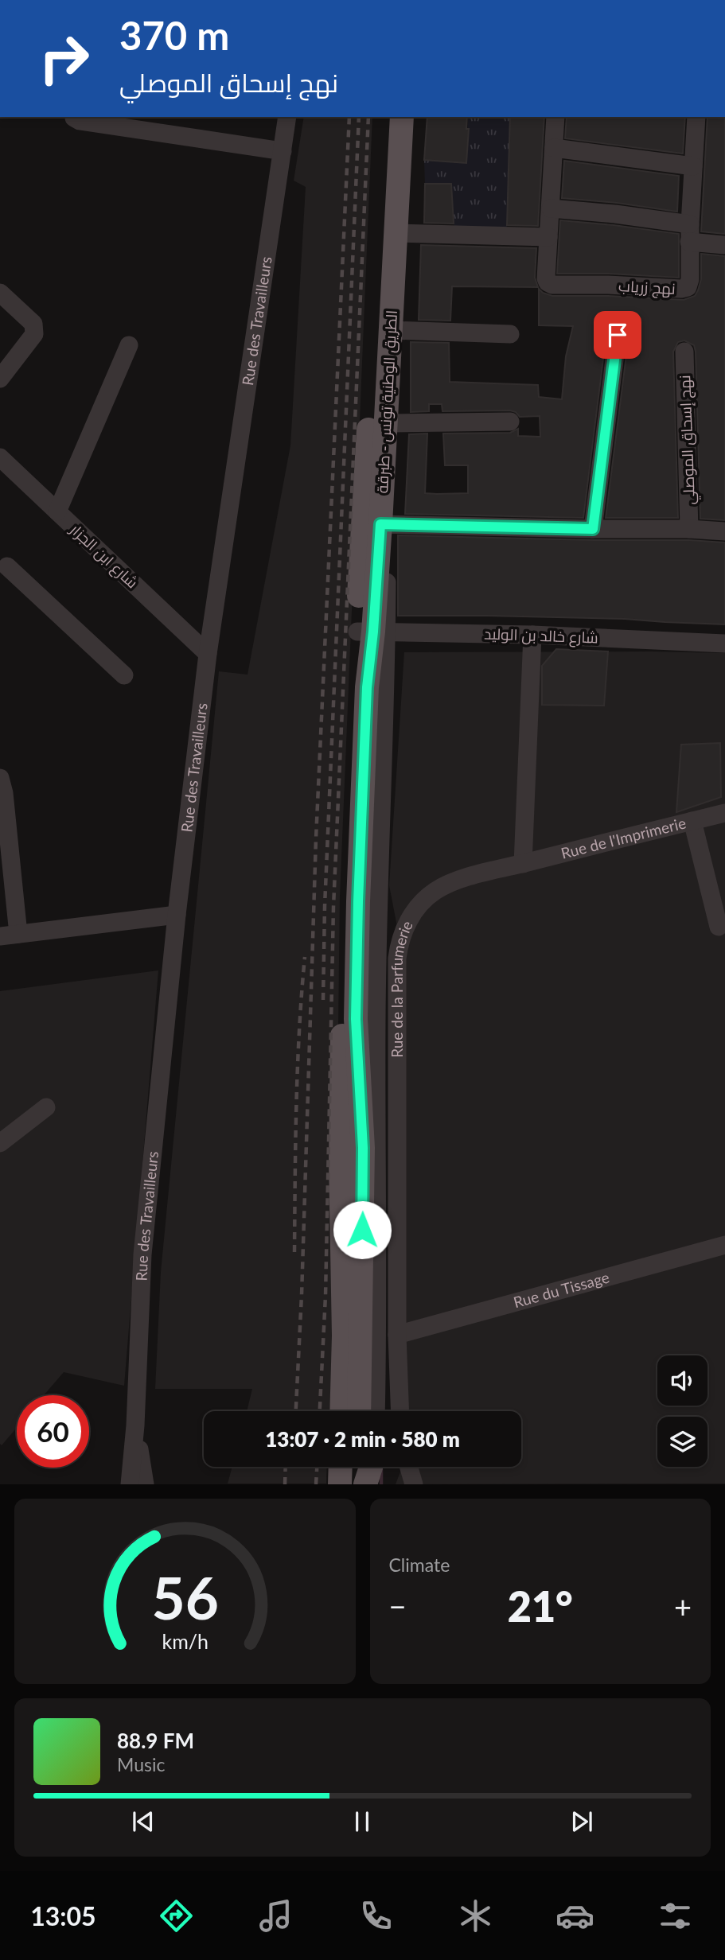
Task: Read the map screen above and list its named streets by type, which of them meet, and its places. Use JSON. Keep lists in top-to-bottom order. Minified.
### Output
{"streets":{"main road":["الطريق الوطنية تونس - طبرقة"],"street":["نهج زرياب","Rue des Travailleurs","نهج إسحاق الموصلي","شارع ابن الجزار","شارع خالد بن الوليد","Rue de l'Imprimerie","Rue de la Parfumerie","Rue du Tissage"]},"crossings":[["Rue des Travailleurs","شارع ابن الجزار"],["الطريق الوطنية تونس - طبرقة","شارع خالد بن الوليد"],["Rue de l'Imprimerie","Rue de la Parfumerie"],["Rue de la Parfumerie","Rue du Tissage"]],"page":{"turn":["370 m","نهج إسحاق الموصلي"],"limit":"60","trip":"13:07 · 2 min · 580 m","tile":"Climate","heat":["−","21°","+"],"song":["88.9 FM","Music"],"tabs":"13:05","gauge":["56","km/h"]}}
